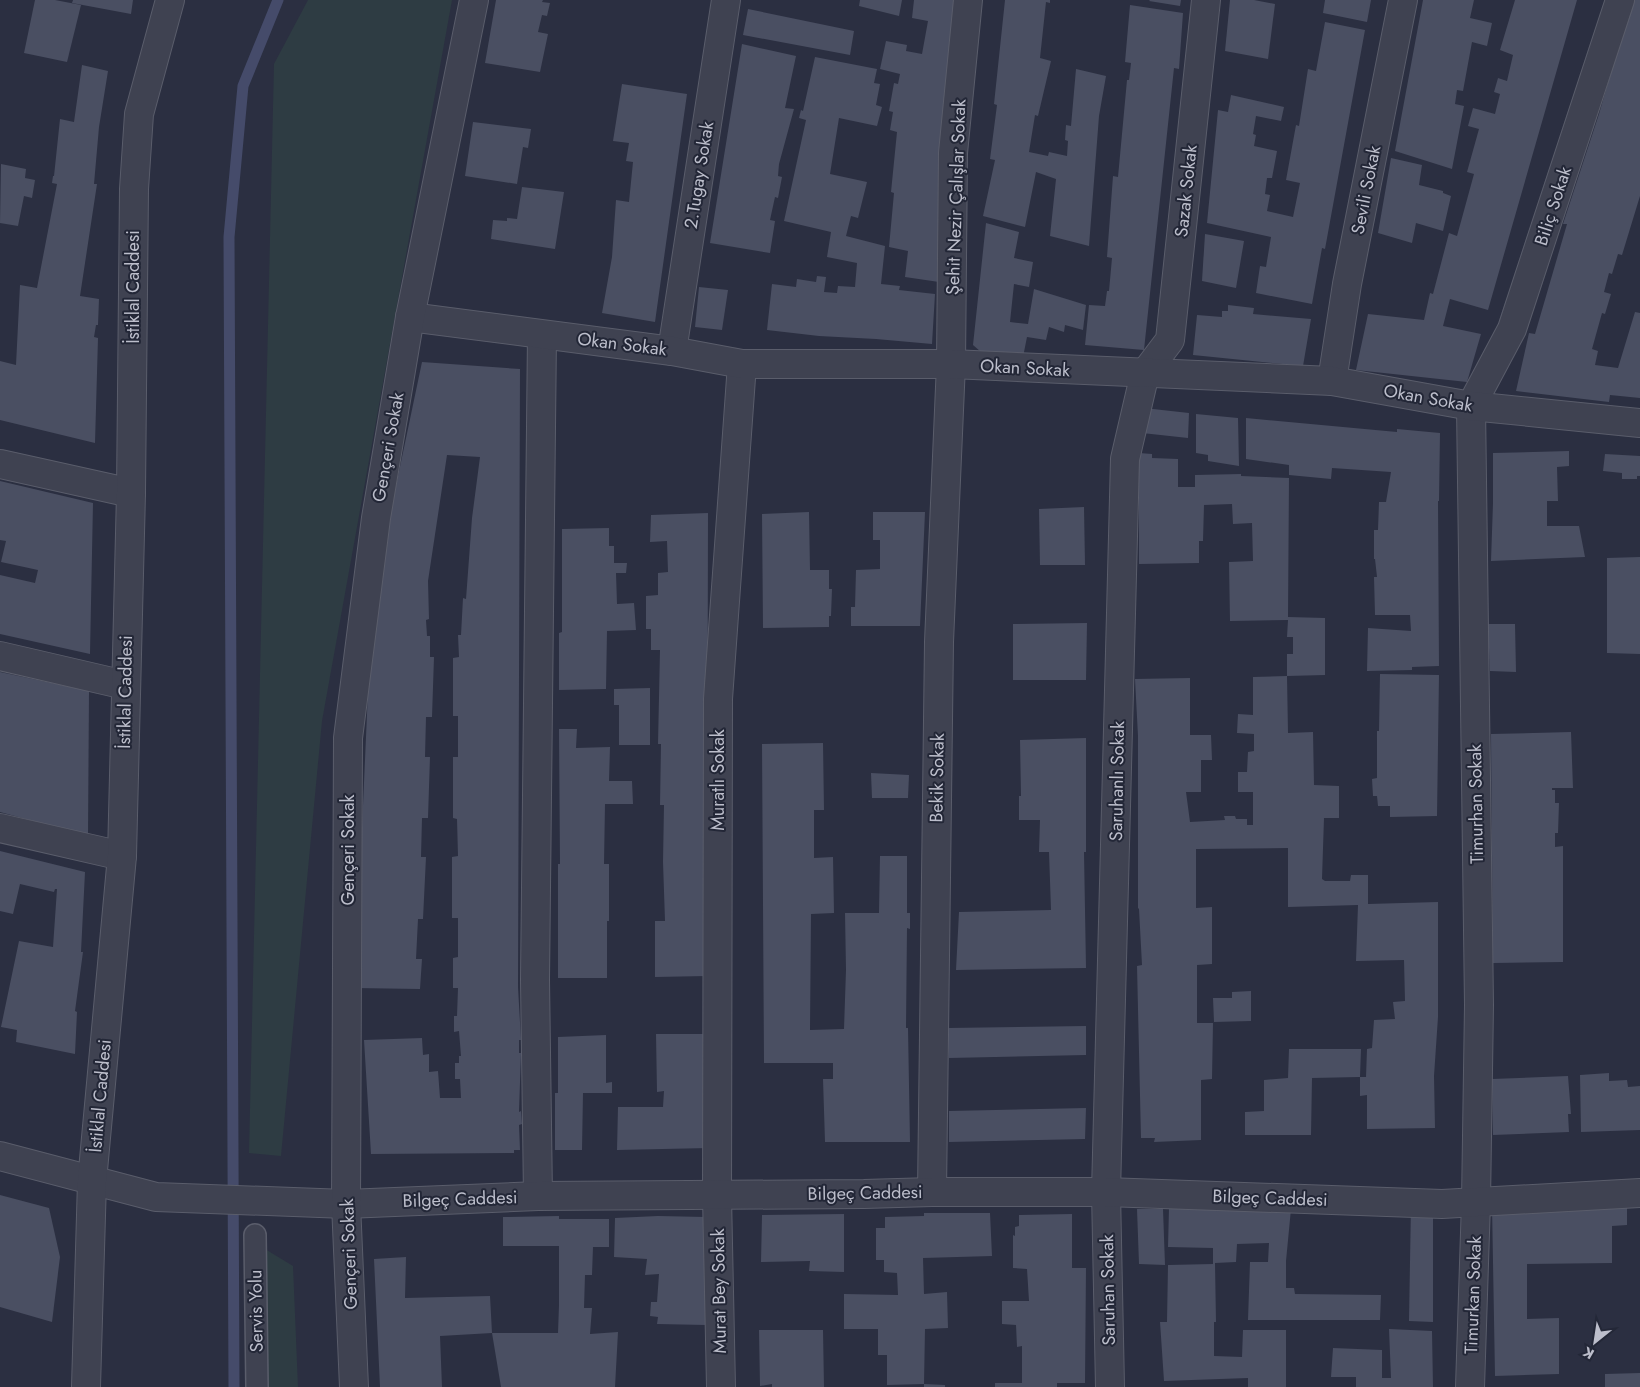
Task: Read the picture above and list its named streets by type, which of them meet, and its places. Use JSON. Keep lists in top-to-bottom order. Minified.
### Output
{"streets":{"street":["2.Tugay Sokak","Sevili Sokak","Sazak Sokak","Şehit Nezir Çalışlar Sokak","Biliç Sokak","İstiklal Caddesi","Okan Sokak","Gençeri Sokak","Bekik Sokak","Muratlı Sokak","Saruhanlı Sokak","Timurhan Sokak","Bilgeç Caddesi","Saruhan Sokak","Murat Bey Sokak","Timurkan Sokak"],"lane":["Servis Yolu"]},"crossings":[["2.Tugay Sokak","Okan Sokak"],["Sevili Sokak","Okan Sokak"],["Sazak Sokak","Okan Sokak"],["Sazak Sokak","Saruhanlı Sokak"],["Şehit Nezir Çalışlar Sokak","Okan Sokak"],["Şehit Nezir Çalışlar Sokak","Bekik Sokak"],["Biliç Sokak","Okan Sokak"],["Biliç Sokak","Timurhan Sokak"],["İstiklal Caddesi","Bilgeç Caddesi"],["Okan Sokak","Gençeri Sokak"],["Okan Sokak","Bekik Sokak"],["Okan Sokak","Muratlı Sokak"],["Okan Sokak","Saruhanlı Sokak"],["Okan Sokak","Timurhan Sokak"],["Gençeri Sokak","Bilgeç Caddesi"],["Bekik Sokak","Bilgeç Caddesi"],["Muratlı Sokak","Bilgeç Caddesi"],["Muratlı Sokak","Murat Bey Sokak"],["Saruhanlı Sokak","Bilgeç Caddesi"],["Saruhanlı Sokak","Saruhan Sokak"],["Timurhan Sokak","Bilgeç Caddesi"],["Timurhan Sokak","Timurkan Sokak"],["Bilgeç Caddesi","Saruhan Sokak"],["Bilgeç Caddesi","Murat Bey Sokak"],["Bilgeç Caddesi","Timurkan Sokak"]],"north":"bottom left"}
